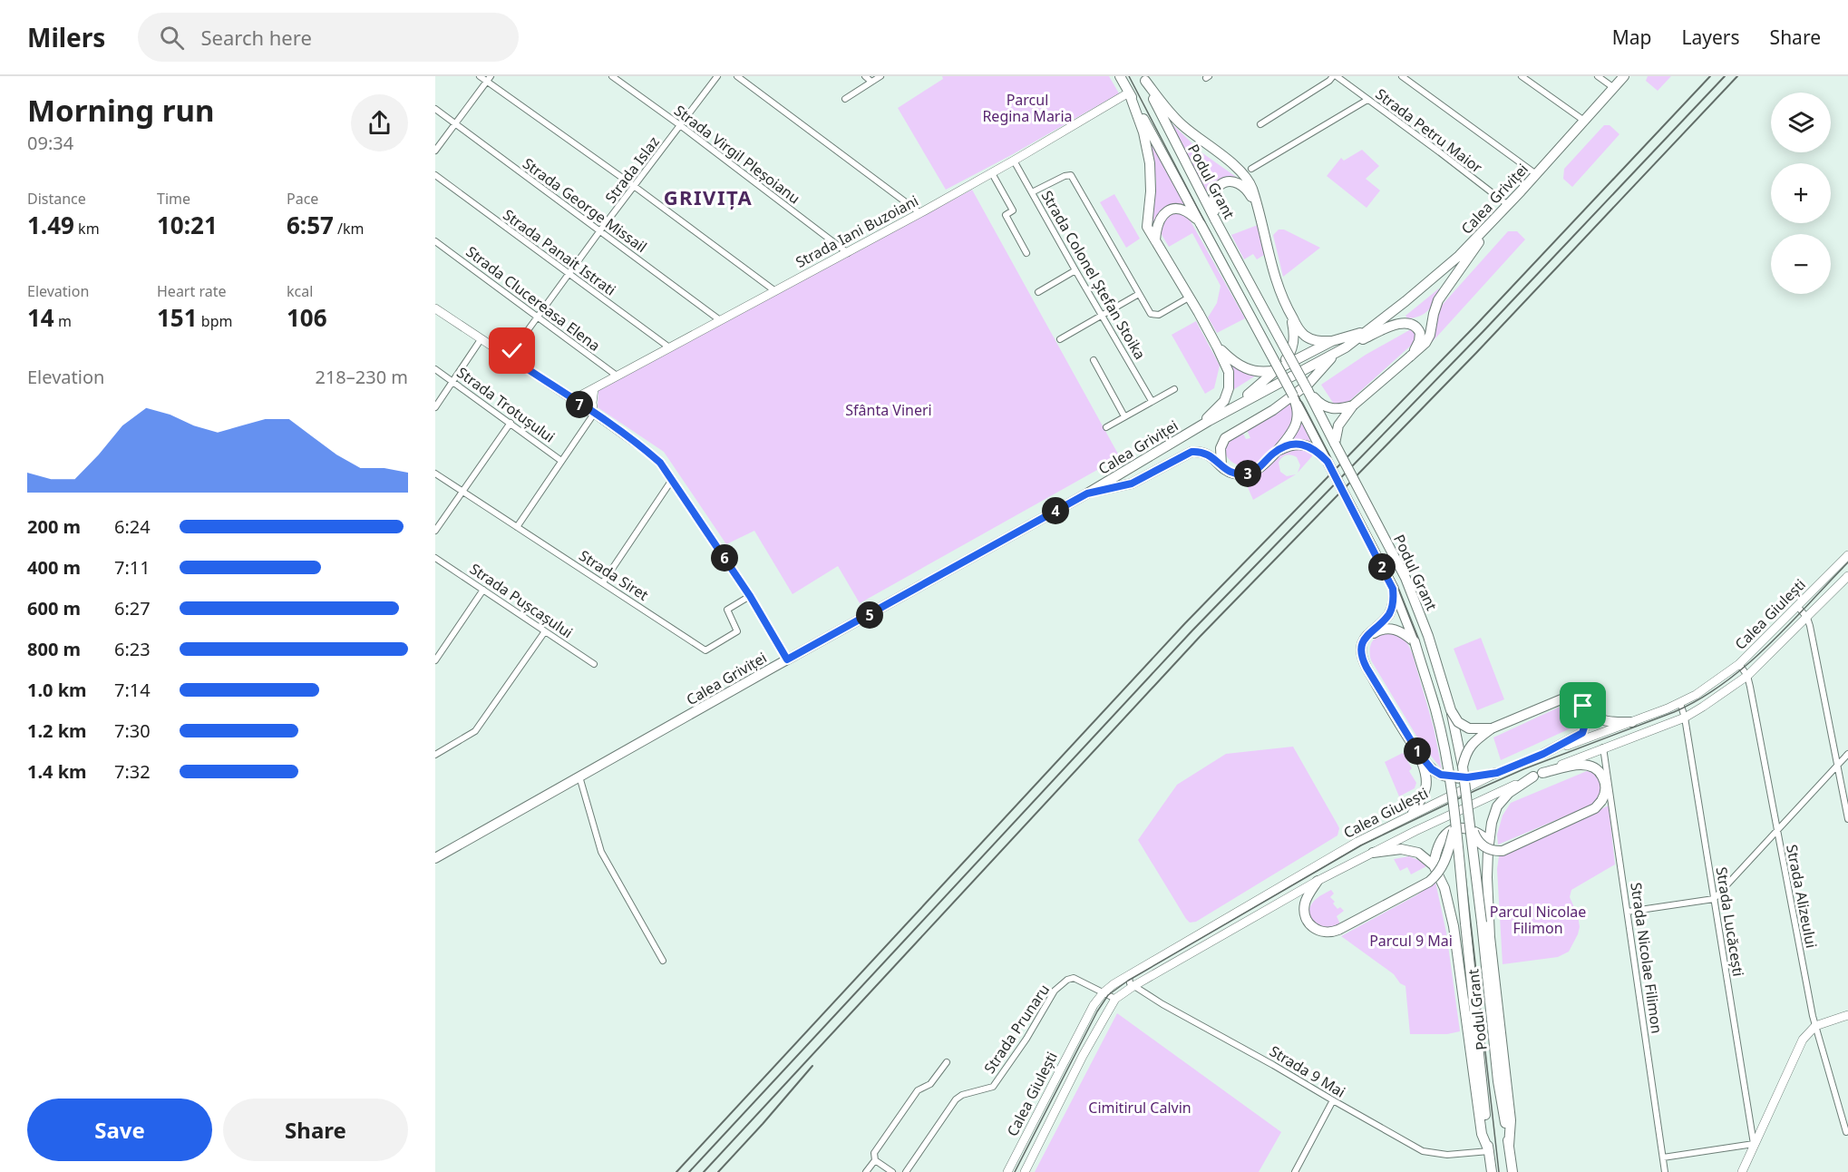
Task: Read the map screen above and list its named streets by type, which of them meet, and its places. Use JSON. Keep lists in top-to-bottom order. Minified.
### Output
{"streets":{"main road":["Podul Grant","Calea Griviței","Strada Iani Buzoiani","Calea Giulești"],"street":["Strada Petru Maior","Strada Virgil Pleșoianu","Strada Islaz","Strada George Missail","Strada Panait Istrati","Strada Colonel Ștefan Stoika","Strada Clucereasa Elena","Strada Trotușului","Strada Siret","Strada Pușcașului","Strada Alizeului","Strada Lucăcești","Strada Nicolae Filimon","Strada Prunaru","Strada 9 Mai"]},"crossings":[["Strada Petru Maior","Calea Griviței"],["Strada Virgil Pleșoianu","Strada Islaz"],["Strada Virgil Pleșoianu","Strada Iani Buzoiani"],["Strada Islaz","Strada George Missail"],["Strada Islaz","Strada Panait Istrati"],["Strada Islaz","Strada Clucereasa Elena"],["Podul Grant","Strada Iani Buzoiani"],["Podul Grant","Strada 9 Mai"],["Strada George Missail","Strada Iani Buzoiani"],["Strada Iani Buzoiani","Strada Panait Istrati"],["Strada Iani Buzoiani","Strada Colonel Ștefan Stoika"],["Strada Iani Buzoiani","Strada Clucereasa Elena"],["Calea Giulești","Strada Alizeului"],["Calea Giulești","Strada Lucăcești"],["Calea Giulești","Strada Nicolae Filimon"],["Calea Giulești","Strada Prunaru"],["Calea Giulești","Strada 9 Mai"]],"districts":["GRIVIȚA"],"parks":["Parcul Regina Maria","Sfânta Vineri","Parcul Nicolae Filimon","Parcul 9 Mai","Cimitirul Calvin"],"page":{"header":"Milers","search":"Search here","nav":["Map","Layers","Share"],"heading":["Morning run","09:34"],"map_buttons":["+","−"],"stats":[["Distance","1.49 km"],["Time","10:21"],["Pace","6:57 /km"],["Elevation","14 m"],["Heart rate","151 bpm"],["kcal","106"]],"chart":["Elevation","218–230 m"],"pins":["7","3","4","6","2","5","1"],"list":[{"name":"200 m","note":"6:24"},{"name":"400 m","note":"7:11"},{"name":"600 m","note":"6:27"},{"name":"800 m","note":"6:23"},{"name":"1.0 km","note":"7:14"},{"name":"1.2 km","note":"7:30"},{"name":"1.4 km","note":"7:32"}],"buttons":["Save","Share"]}}
